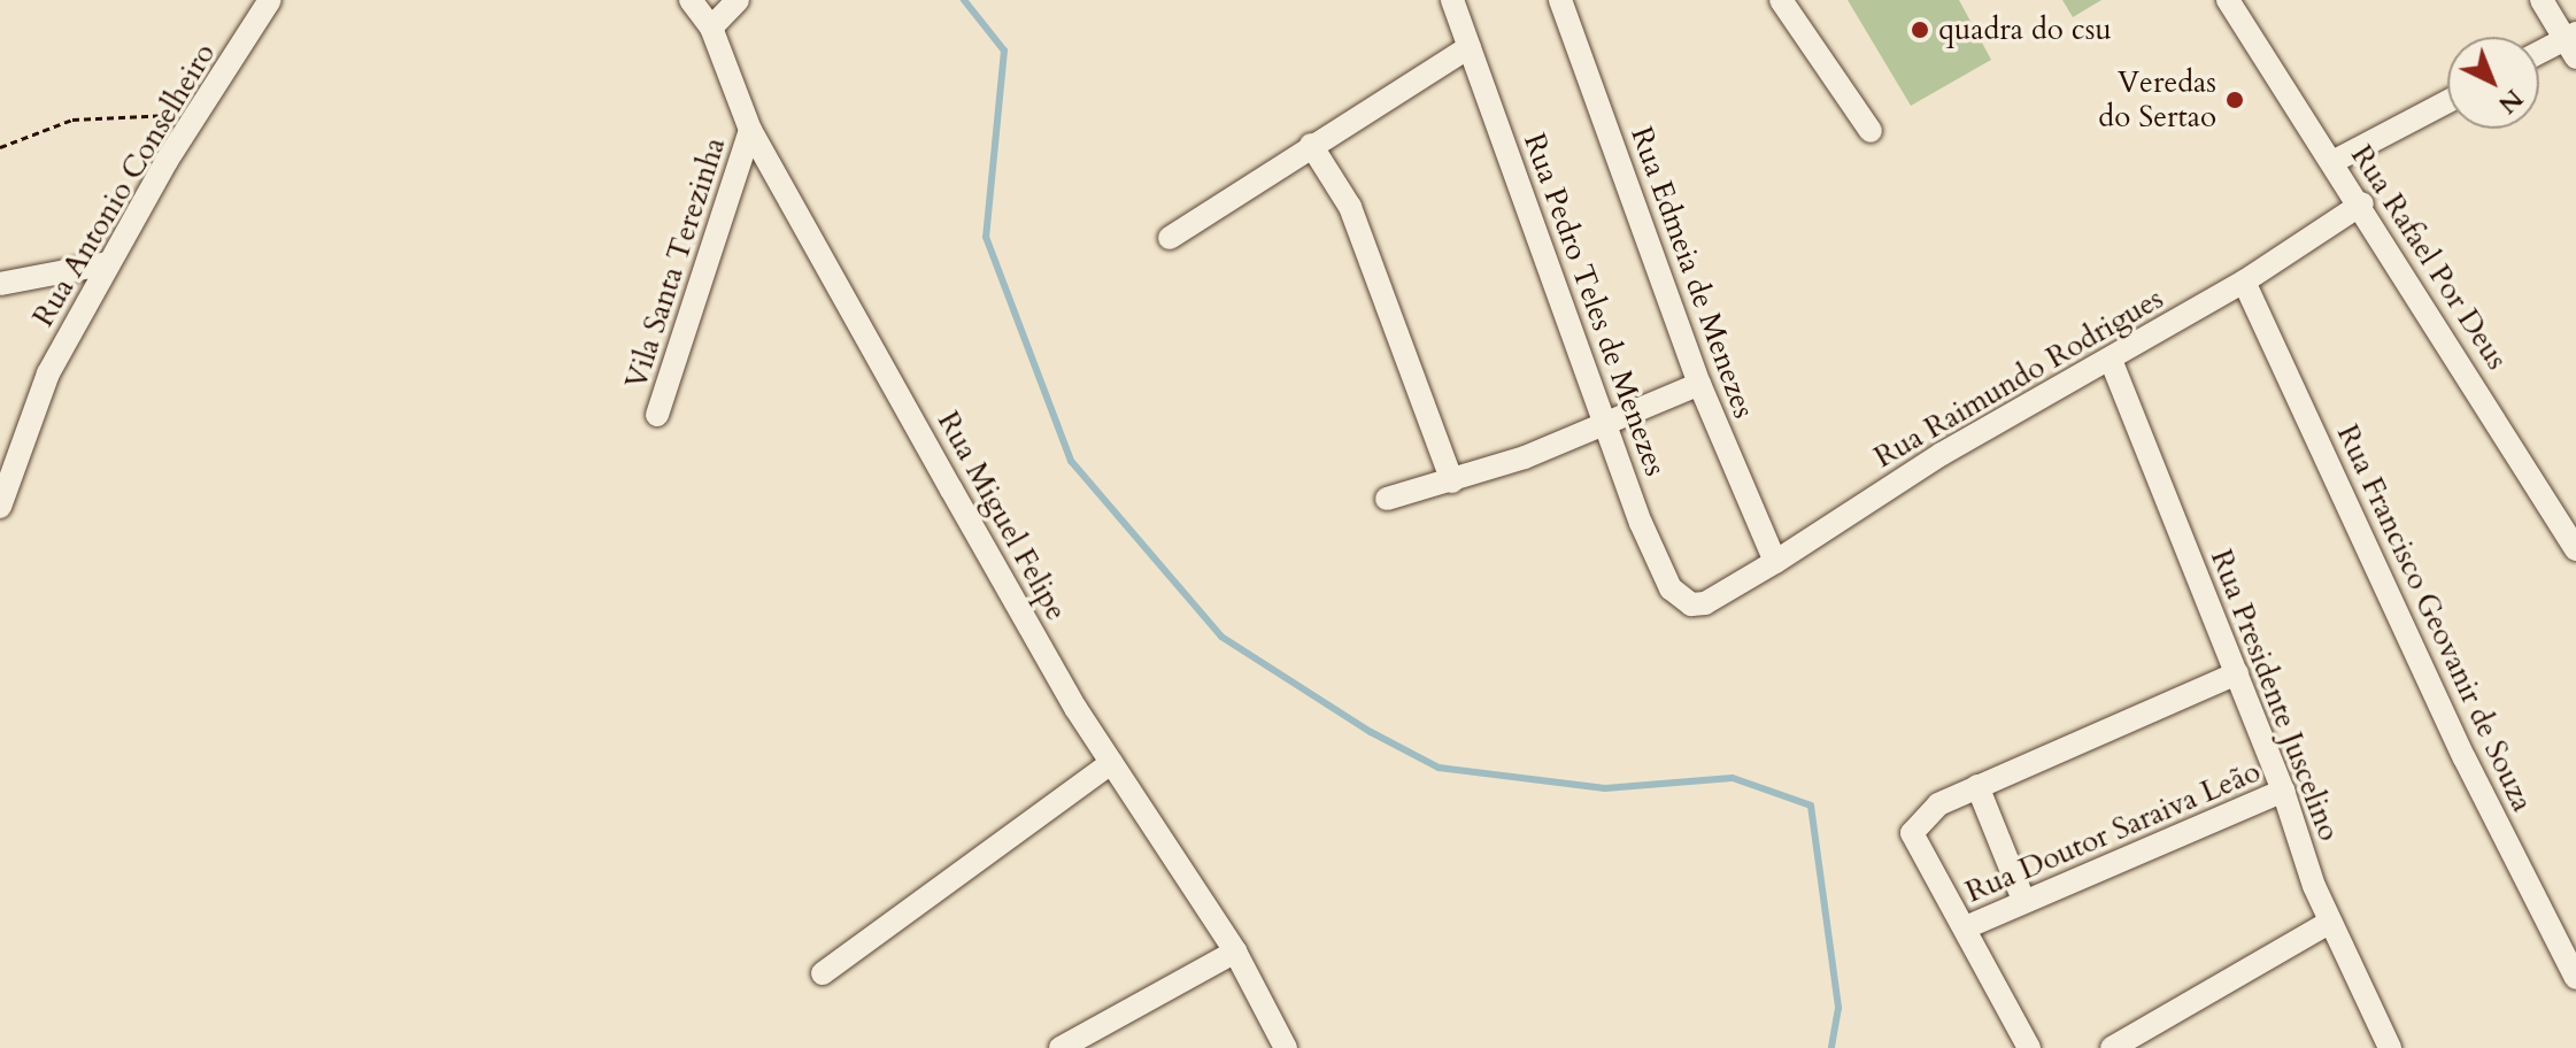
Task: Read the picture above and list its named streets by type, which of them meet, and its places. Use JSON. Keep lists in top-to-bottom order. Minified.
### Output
{"streets":{"street":["Rua Antonio Conselheiro","Rua Rafael Por Deus","Vila Santa Terezinha","Rua Edmeia de Menezes","Rua Pedro Teles de Menezes","Rua Raimundo Rodrigues","Rua Miguel Felipe","Rua Francisco Geovanir de Souza","Rua Presidente Juscelino","Rua Doutor Saraiva Leão"]},"crossings":[["Rua Rafael Por Deus","Rua Raimundo Rodrigues"],["Vila Santa Terezinha","Rua Miguel Felipe"],["Rua Edmeia de Menezes","Rua Raimundo Rodrigues"],["Rua Pedro Teles de Menezes","Rua Raimundo Rodrigues"],["Rua Raimundo Rodrigues","Rua Francisco Geovanir de Souza"],["Rua Raimundo Rodrigues","Rua Presidente Juscelino"],["Rua Presidente Juscelino","Rua Doutor Saraiva Leão"]],"places":["quadra do csu","Veredas do Sertao"],"north":"bottom right"}
